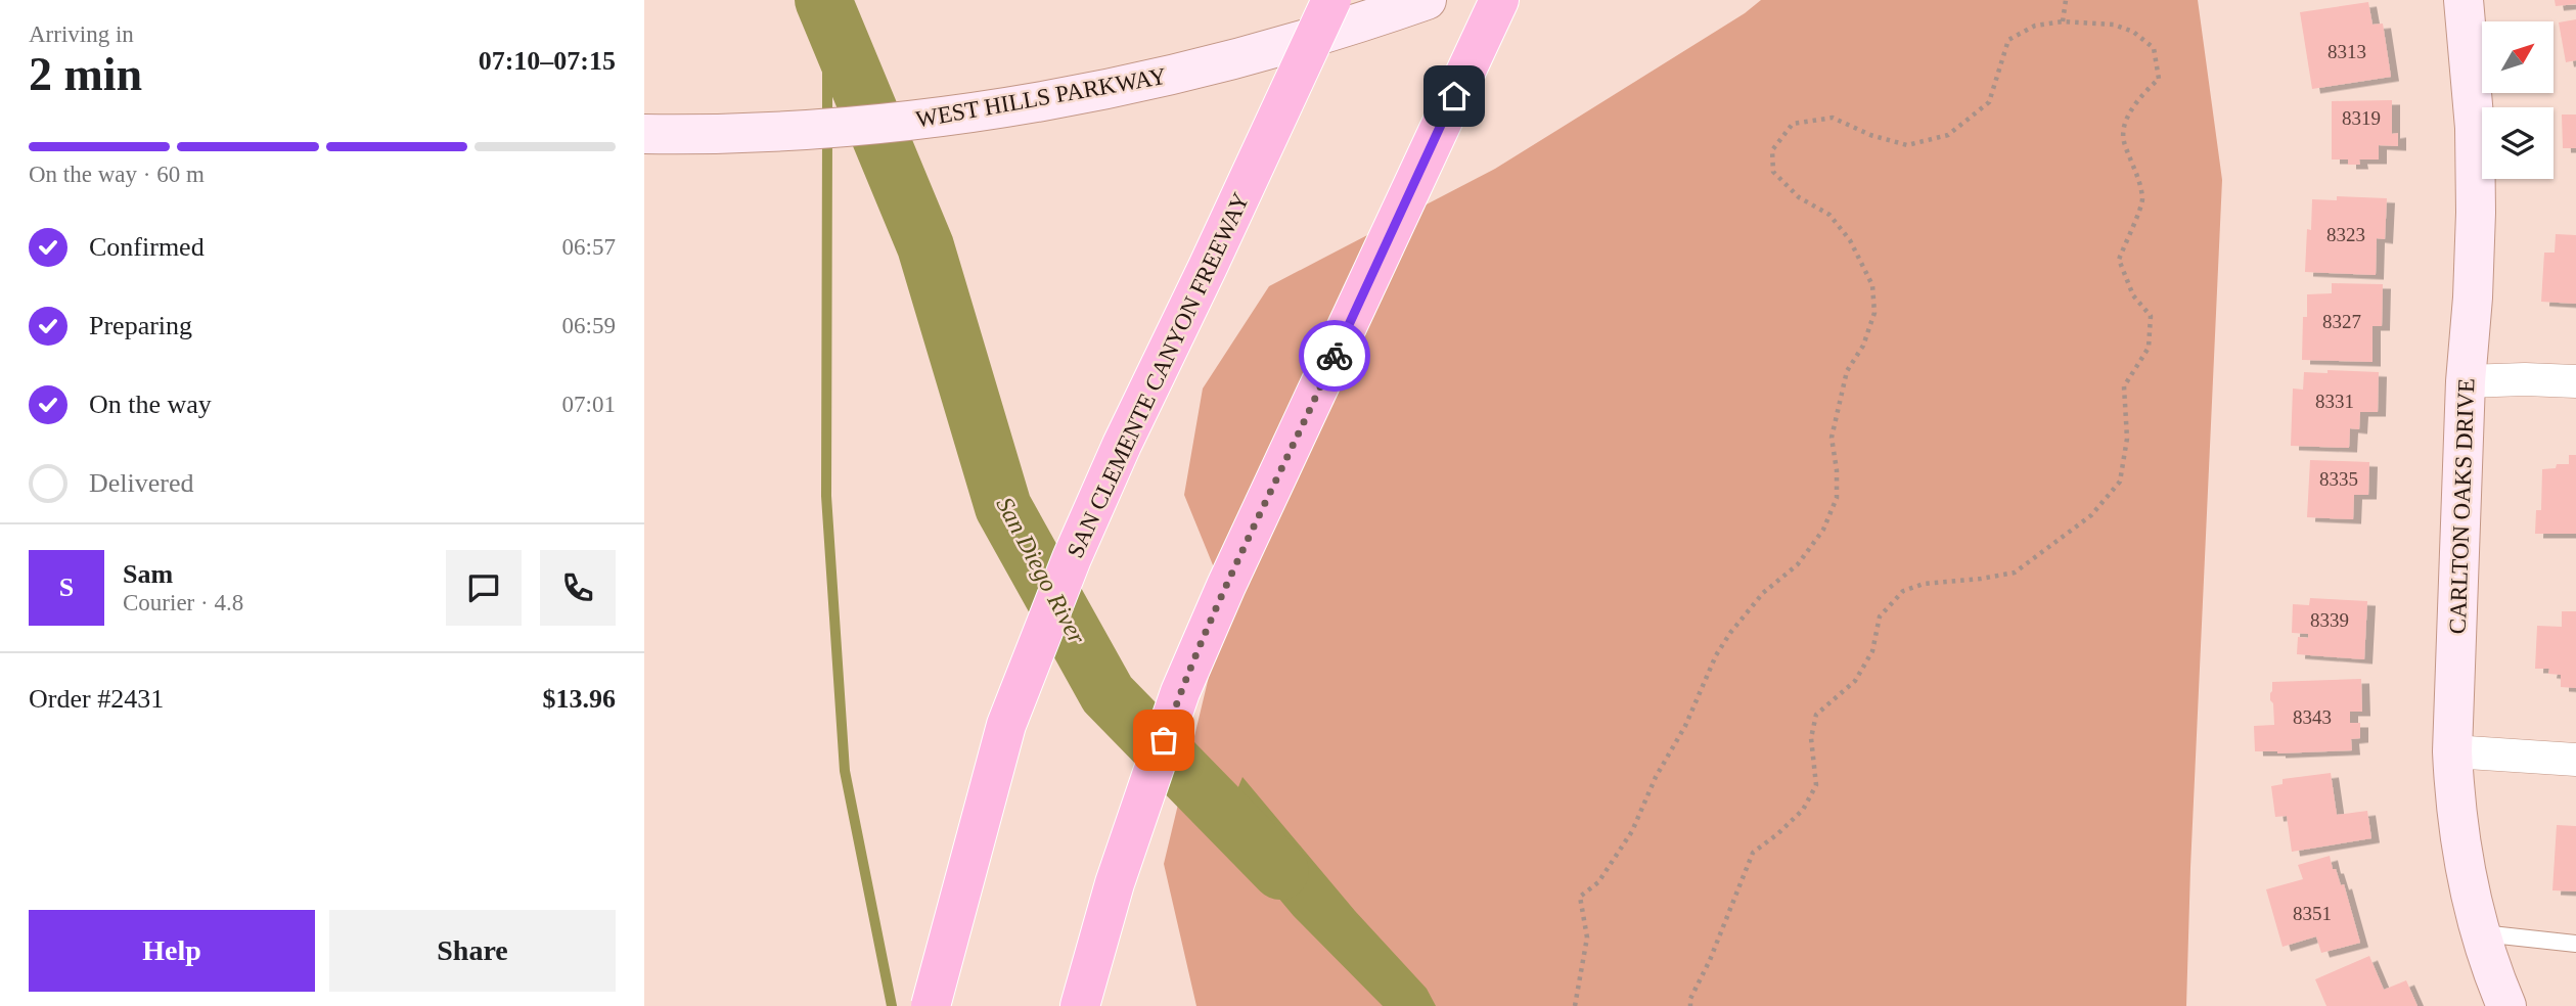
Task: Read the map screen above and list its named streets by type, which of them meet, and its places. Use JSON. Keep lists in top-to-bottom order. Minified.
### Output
{"streets":{"highway":["SAN CLEMENTE CANYON FREEWAY"],"main road":["WEST HILLS PARKWAY","CARLTON OAKS DRIVE"]},"water":["San Diego River"],"house_numbers":["8313","8319","8323","8327","8331","8335","8339","8343","8351"],"north":"top right","page":{"heading":["2 min","Arriving in","07:10–07:15"],"panel":["Sam","Courier · 4.8","Order #2431","$13.96"],"bar":"On the way · 60 m","list":[["Confirmed","06:57"],["Preparing","06:59"],["On the way","07:01"],"Delivered"],"round":"S","buttons":["Help","Share"]}}
